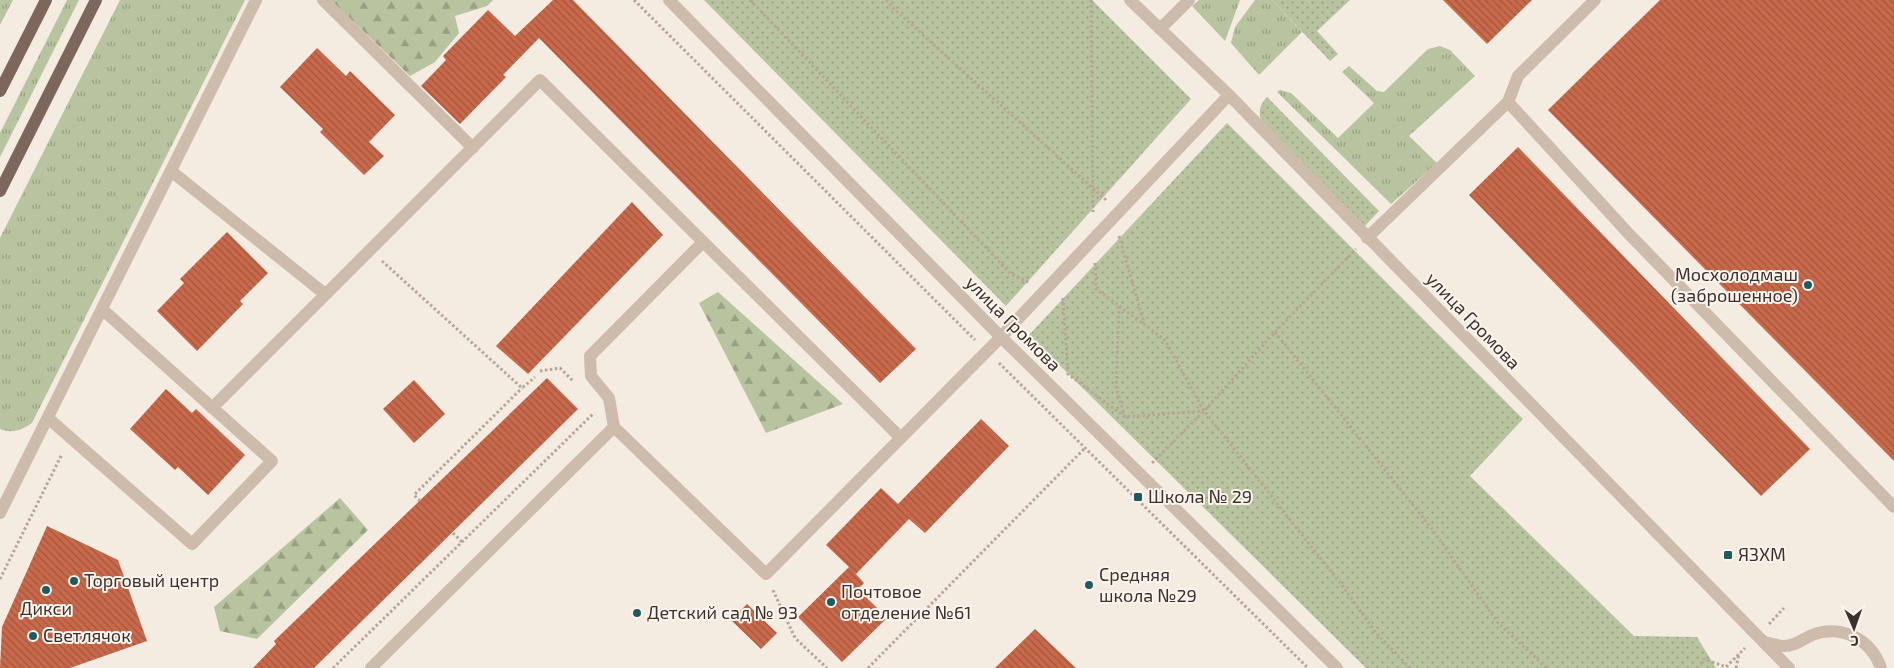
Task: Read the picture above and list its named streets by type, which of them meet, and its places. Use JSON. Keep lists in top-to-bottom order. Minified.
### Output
{"streets":{"street":["улица Громова"]},"places":{"other":["Мосхолодмаш (заброшенное)","Торговый центр","Средняя школа №29","Дикси","Почтовое отделение №61","Детский сад № 93","Светлячок"],"transit":["Школа № 29","ЯЗХМ"]},"north":"bottom"}
